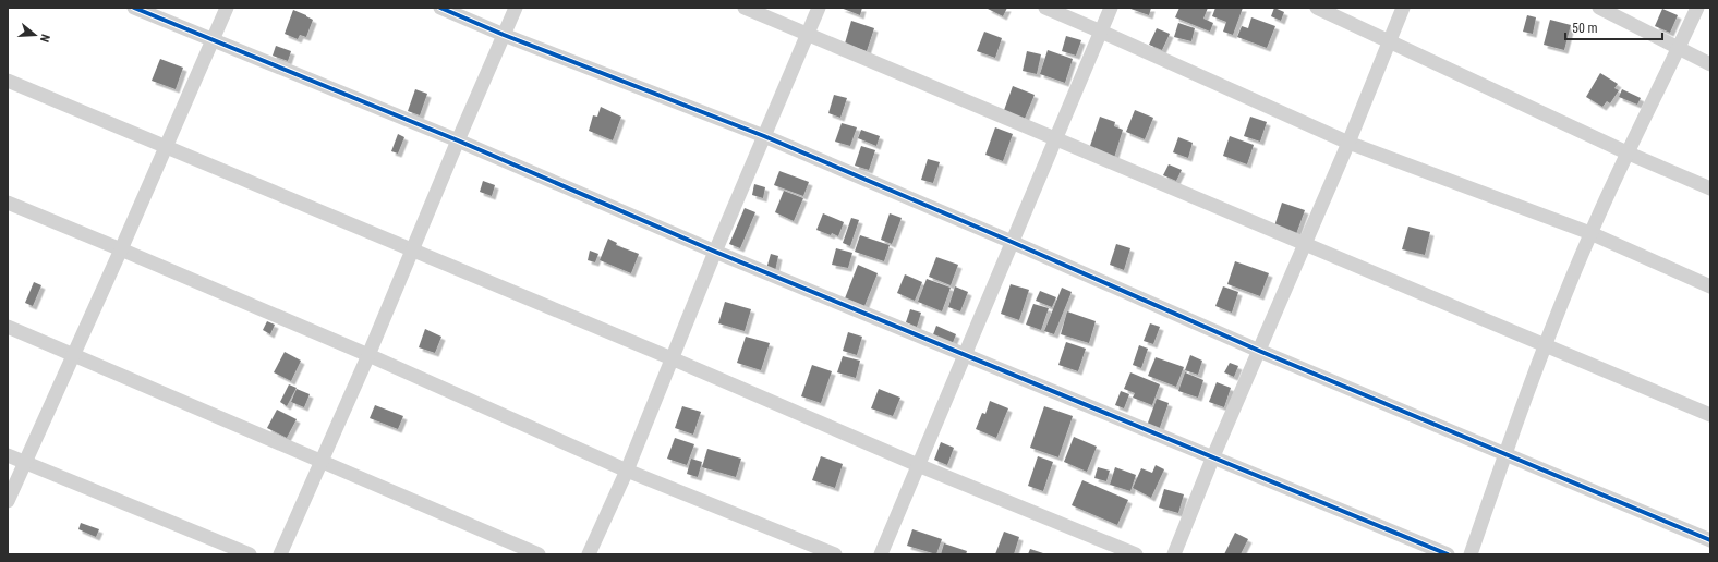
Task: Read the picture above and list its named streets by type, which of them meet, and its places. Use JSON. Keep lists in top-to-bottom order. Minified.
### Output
{"scale_bar":"50 m","north":"right"}
